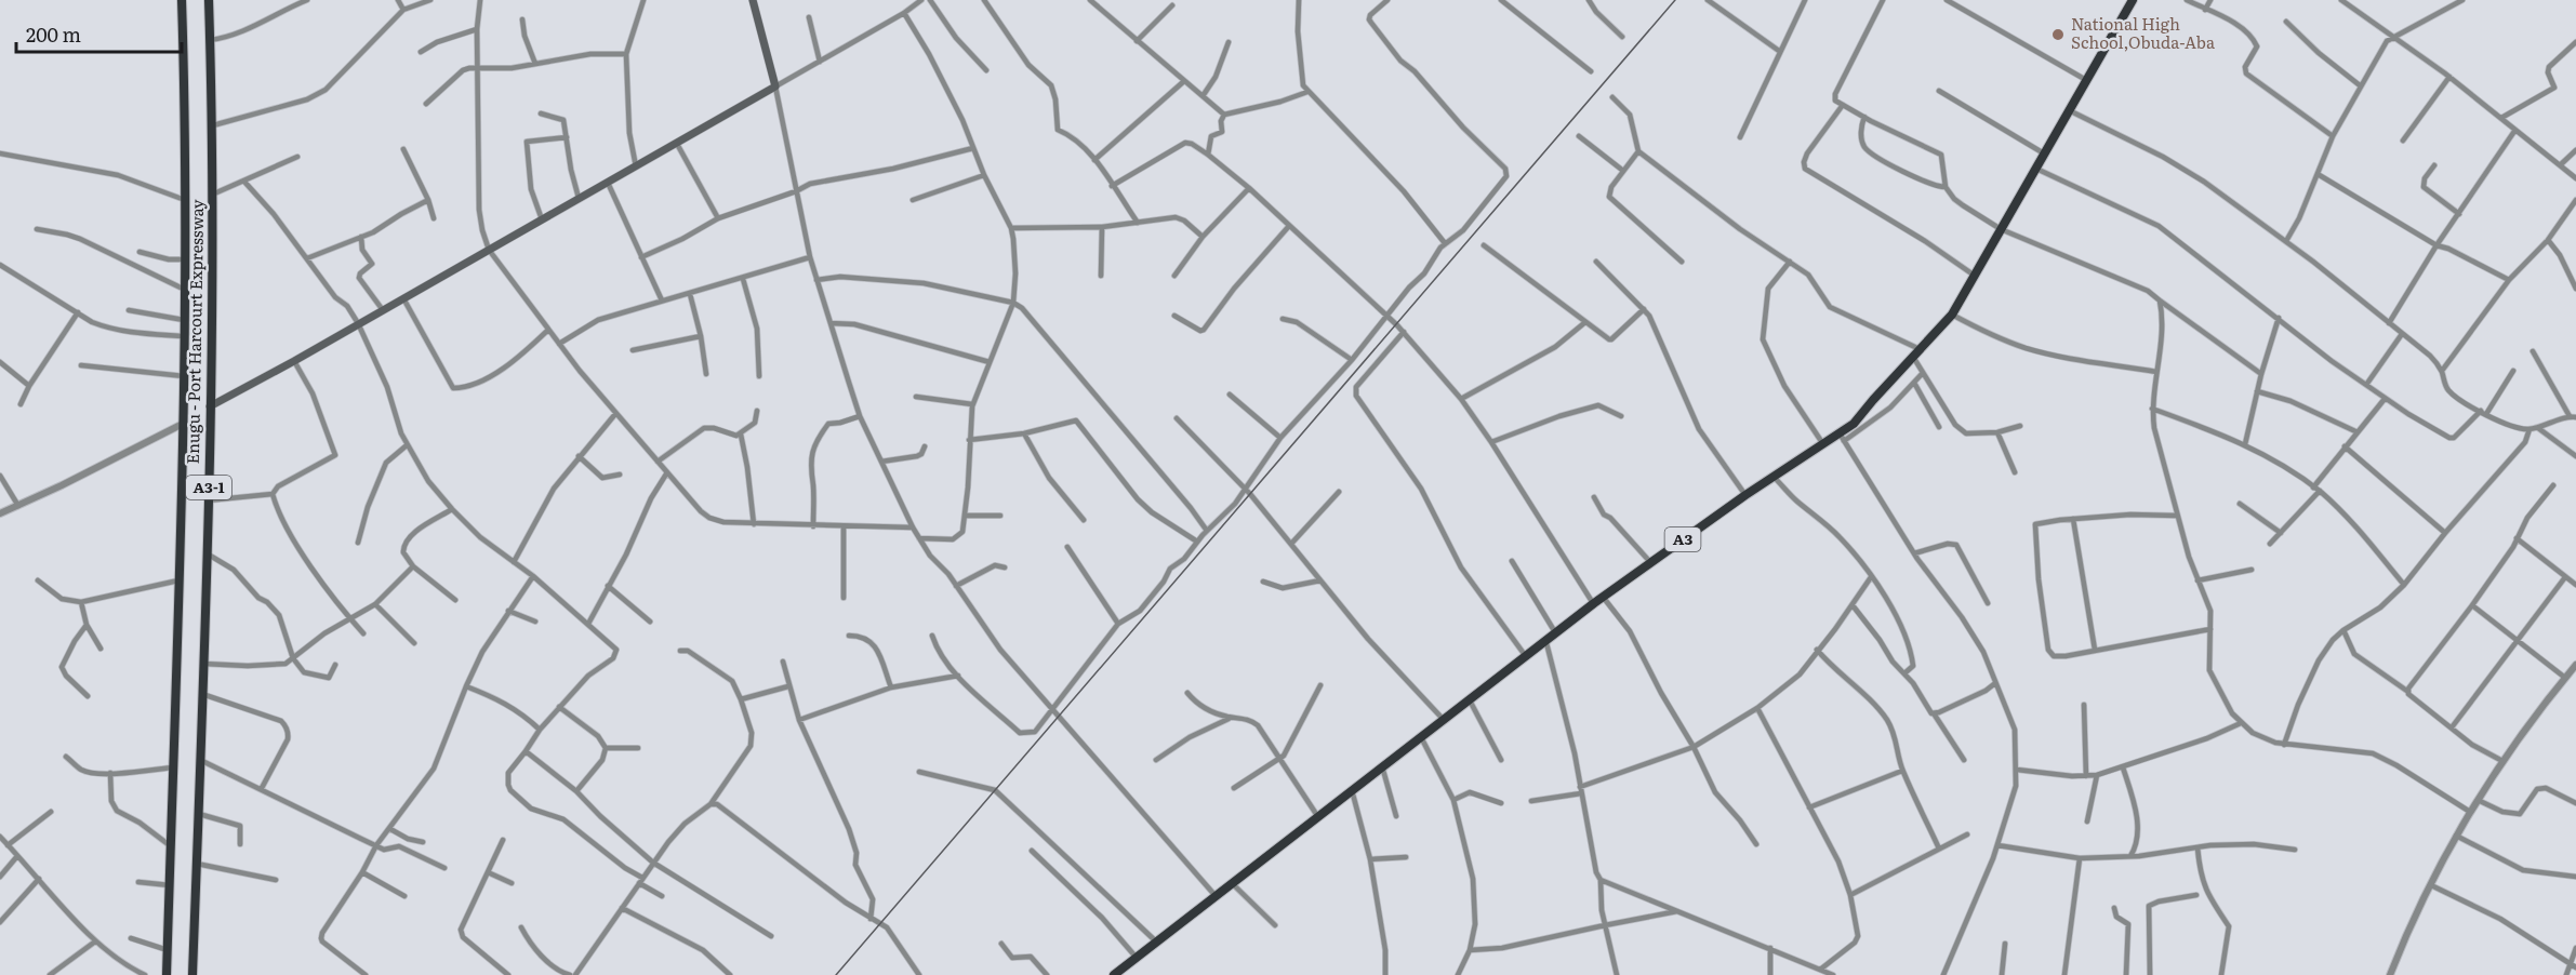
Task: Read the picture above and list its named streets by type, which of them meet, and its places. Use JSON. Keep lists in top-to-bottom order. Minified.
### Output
{"streets":{"highway":["Enugu - Port Harcourt Expressway","A3-1","A3"]},"places":["National High School,Obuda-Aba"],"scale_bar":"200 m"}
